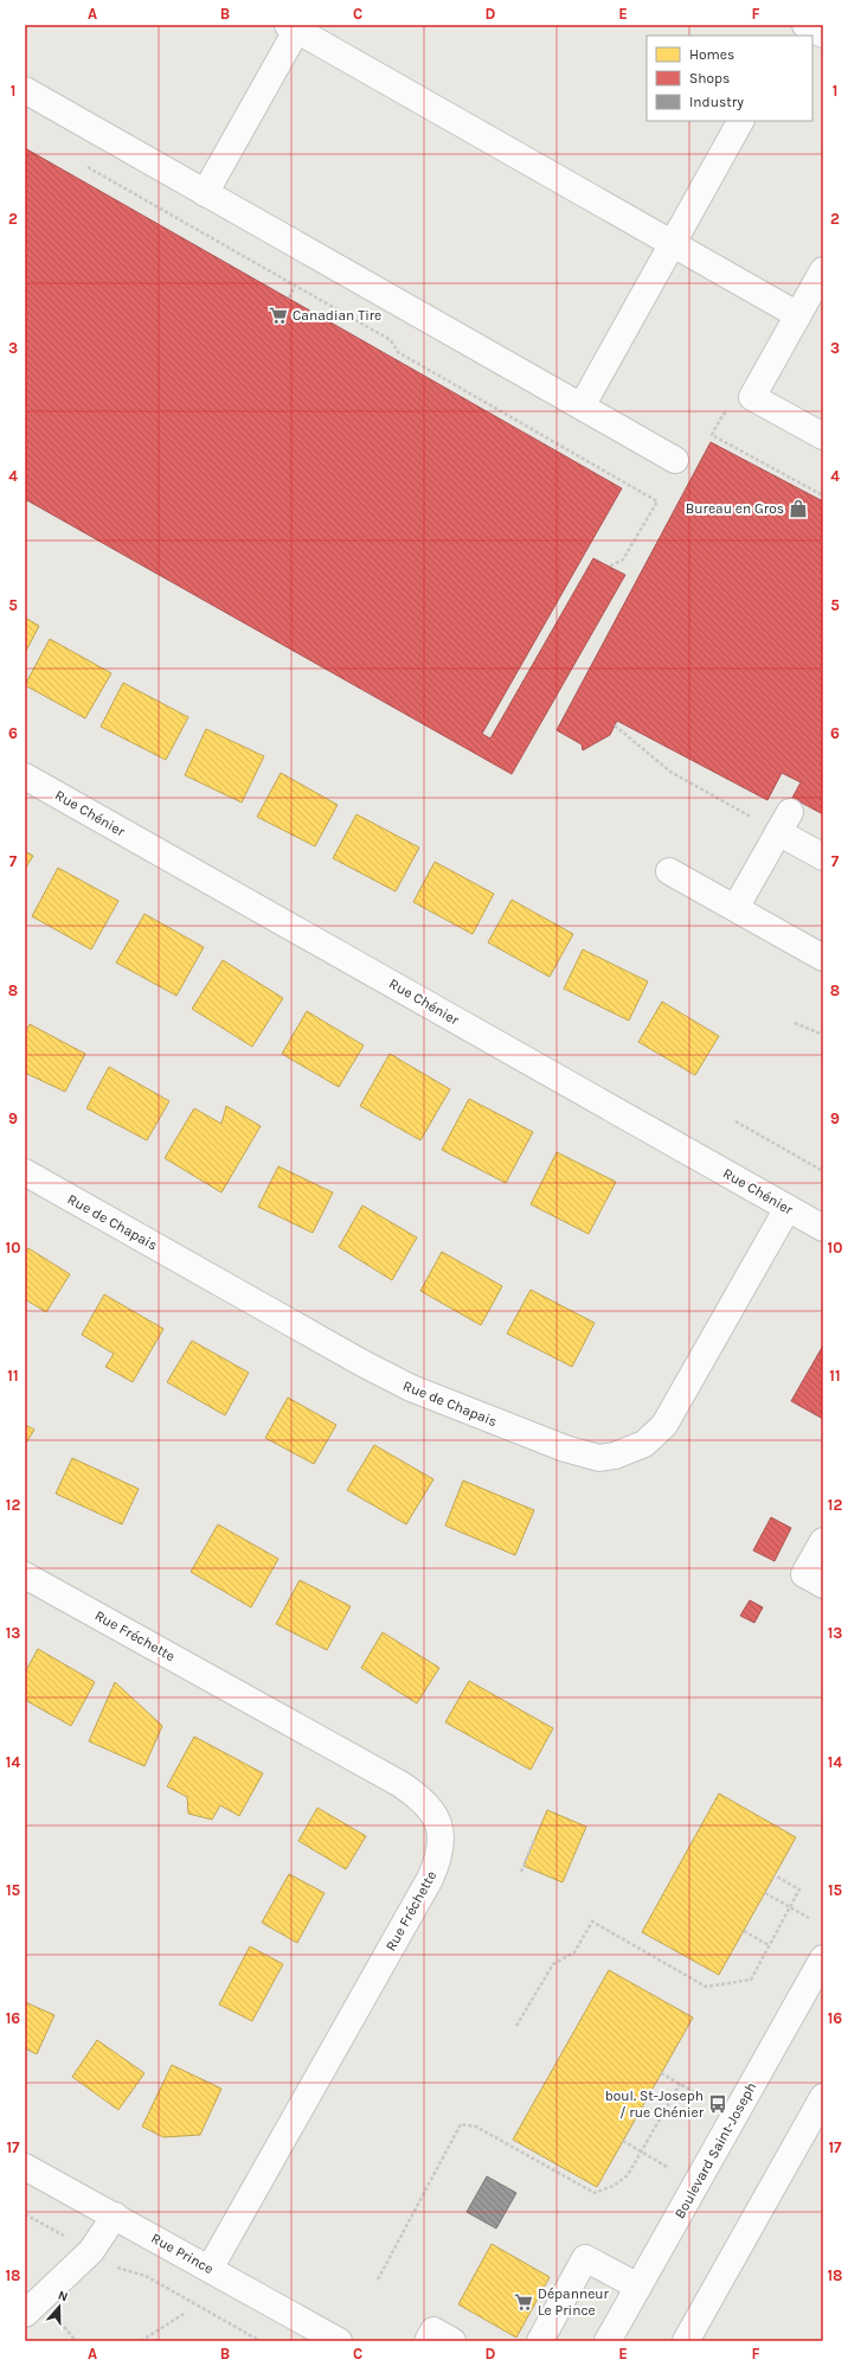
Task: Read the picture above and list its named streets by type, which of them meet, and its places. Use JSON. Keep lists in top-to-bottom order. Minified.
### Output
{"streets":{"street":["Rue Chénier","Rue de Chapais","Rue Fréchette","Boulevard Saint-Joseph","Rue Prince"]},"crossings":[["Rue Chénier","Rue de Chapais"],["Rue Fréchette","Rue Prince"]],"places":{"supermarket":["Canadian Tire","Dépanneur Le Prince"],"shop":["Bureau en Gros"],"bus stop":["boul. St-Joseph / rue Chénier"]},"legend":["Homes","Shops","Industry"],"north":"top","grid":{"columns":["A","B","C","D","E","F"],"rows":["1","2","3","4","5","6","7","8","9","10","11","12","13","14","15","16","17","18"]}}
